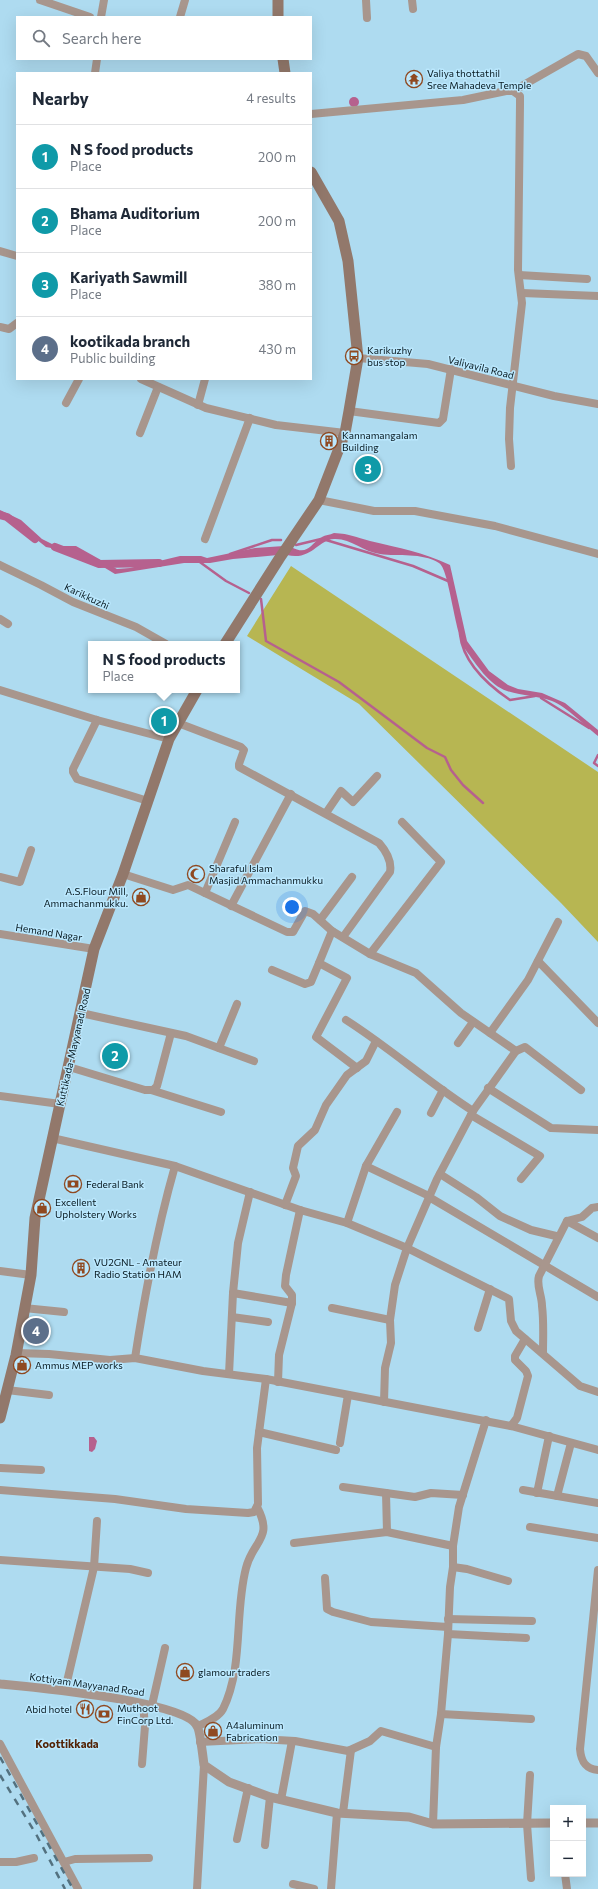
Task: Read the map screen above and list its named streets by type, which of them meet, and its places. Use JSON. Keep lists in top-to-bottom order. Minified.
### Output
{"streets":{"main road":["Kuttikada-Mayyanad Road"],"street":["Valiyavila Road","Karikkuzhi","Hemand Nagar","Kottiyam Mayyanad Road"]},"crossings":[["Hemand Nagar","Kuttikada-Mayyanad Road"]],"districts":["Koottikkada"],"places":{"temple":["Valiya thottathil Sree Mahadeva Temple"],"bus stop":["Karikuzhy bus stop"],"building":["Kannamangalam Building","VU2GNL - Amateur Radio Station HAM"],"mosque":["Sharaful Islam Masjid Ammachanmukku"],"shop":["A.S.Flour Mill, Ammachanmukku.","Excellent Upholstery Works","Ammus MEP works","glamour traders","A4aluminum Fabrication"],"bank":["Federal Bank","Muthoot FinCorp Ltd."],"restaurant":["Abid hotel"]},"page":{"search":"Search here","heading":["Nearby","4 results"],"list":[{"mark":"1","name":"N S food products","note":"Place","value":"200 m"},{"mark":"2","name":"Bhama Auditorium","note":"Place","value":"200 m"},{"mark":"3","name":"Kariyath Sawmill","note":"Place","value":"380 m"},{"mark":"4","name":"kootikada branch","note":"Public building","value":"430 m"}],"pins":["3","1","2","4"],"popup":["N S food products","Place"],"map_buttons":["+","−"]}}
